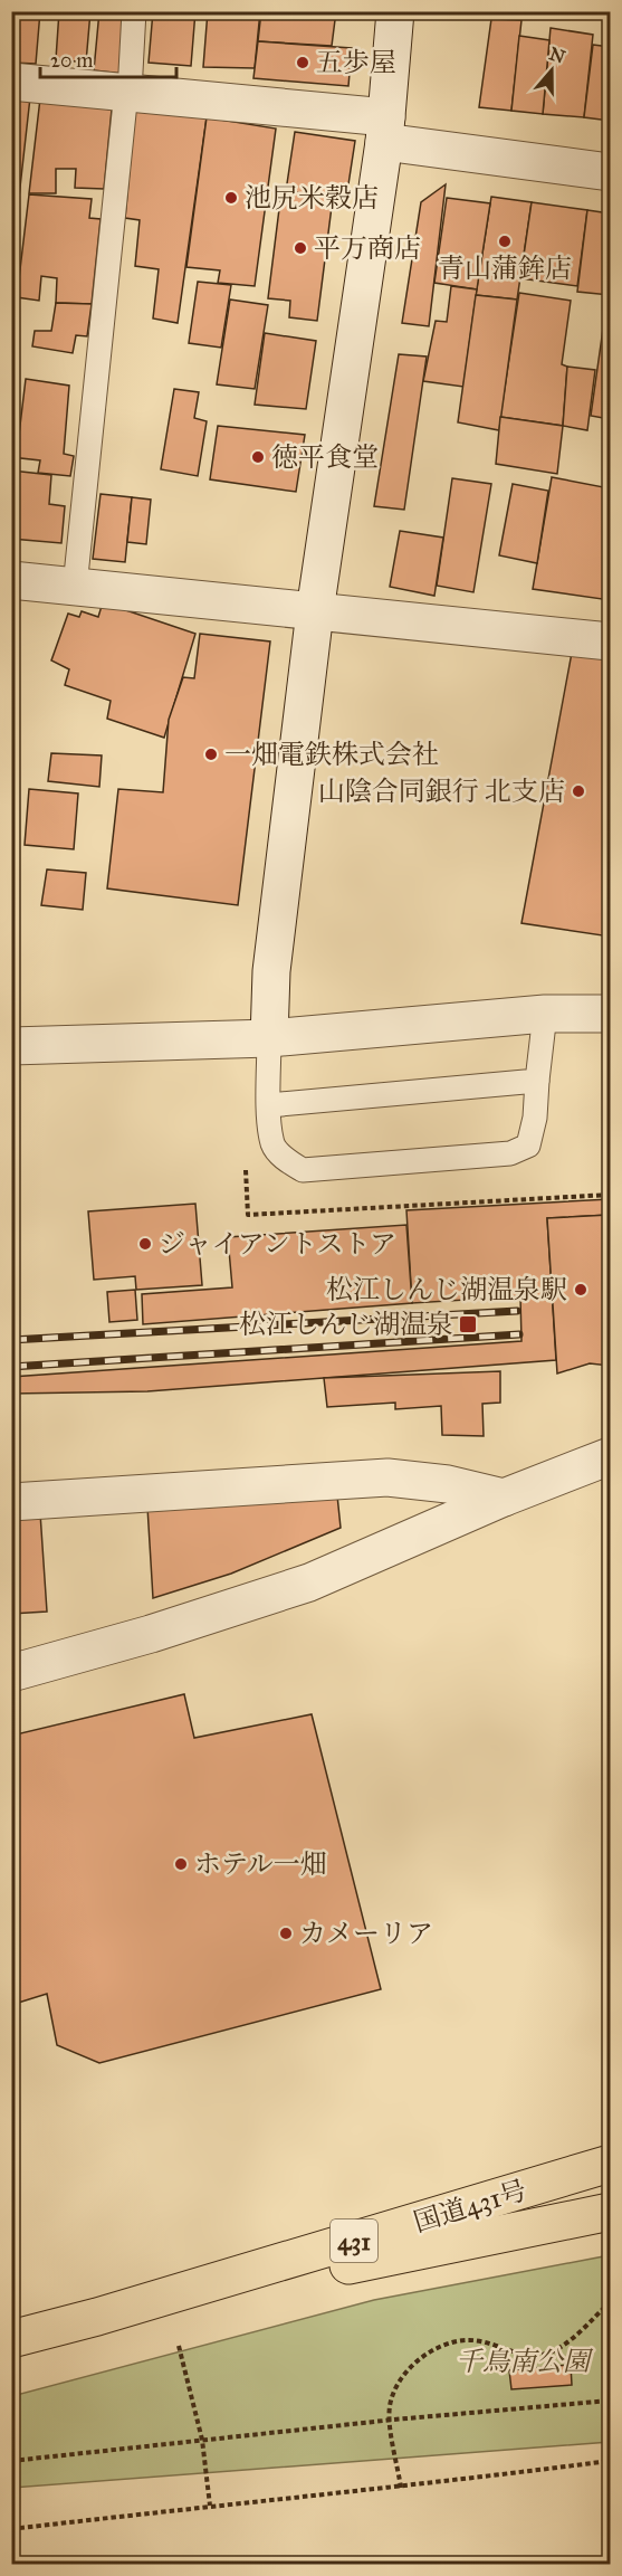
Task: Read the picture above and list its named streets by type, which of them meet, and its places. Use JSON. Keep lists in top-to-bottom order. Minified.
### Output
{"streets":{"highway":["国道431号","431"]},"parks":["千鳥南公園"],"places":{"other":["五歩屋","池尻米穀店","青山蒲鉾店","平万商店","徳平食堂","一畑電鉄株式会社","山陰合同銀行 北支店","ジャイアントストア","松江しんじ湖温泉駅","ホテル一畑","カメーリア"],"transit":["松江しんじ湖温泉"]},"scale_bar":"20 m","north":"top"}
